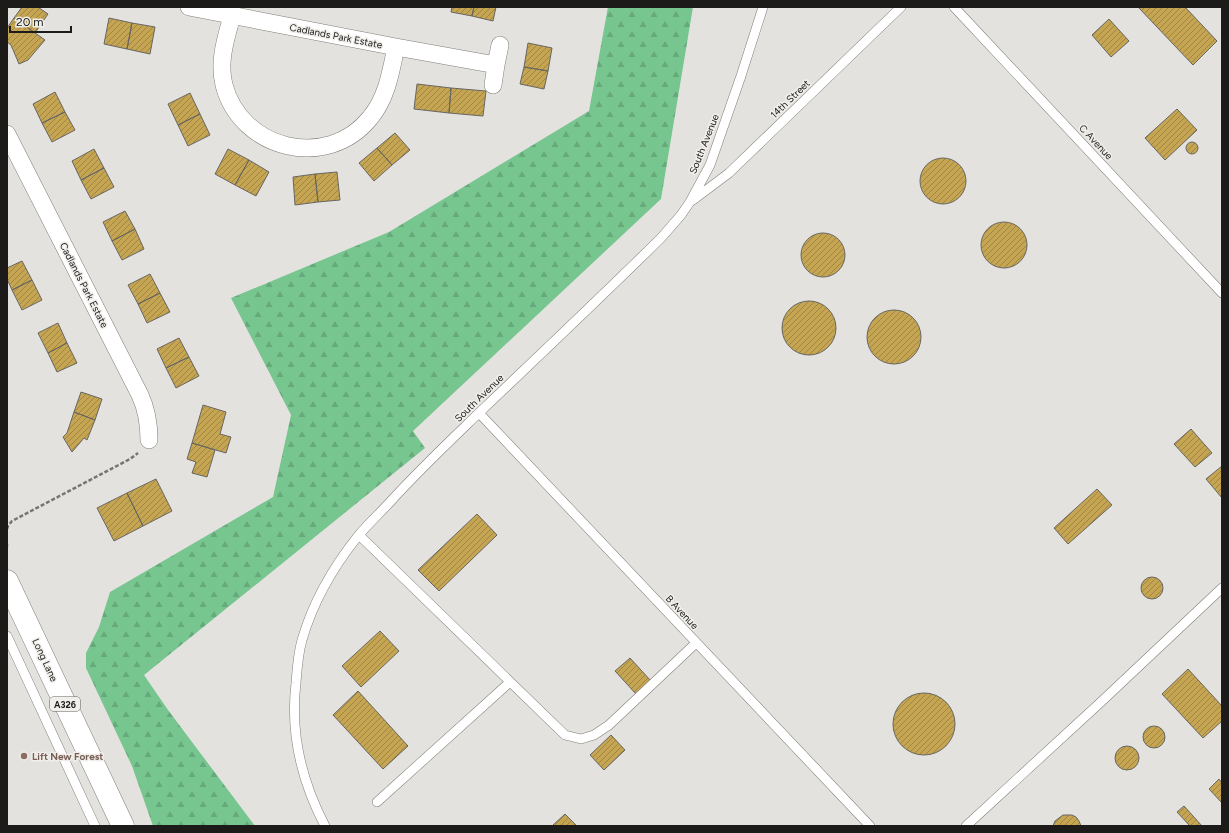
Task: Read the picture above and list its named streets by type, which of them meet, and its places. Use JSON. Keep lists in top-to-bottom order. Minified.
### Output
{"streets":{"main road":["Long Lane","A326"],"street":["Cadlands Park Estate"],"lane":["14th Street","C Avenue","South Avenue","B Avenue"]},"crossings":[["14th Street","South Avenue"],["South Avenue","B Avenue"]],"places":["Lift New Forest"],"scale_bar":"20 m"}
